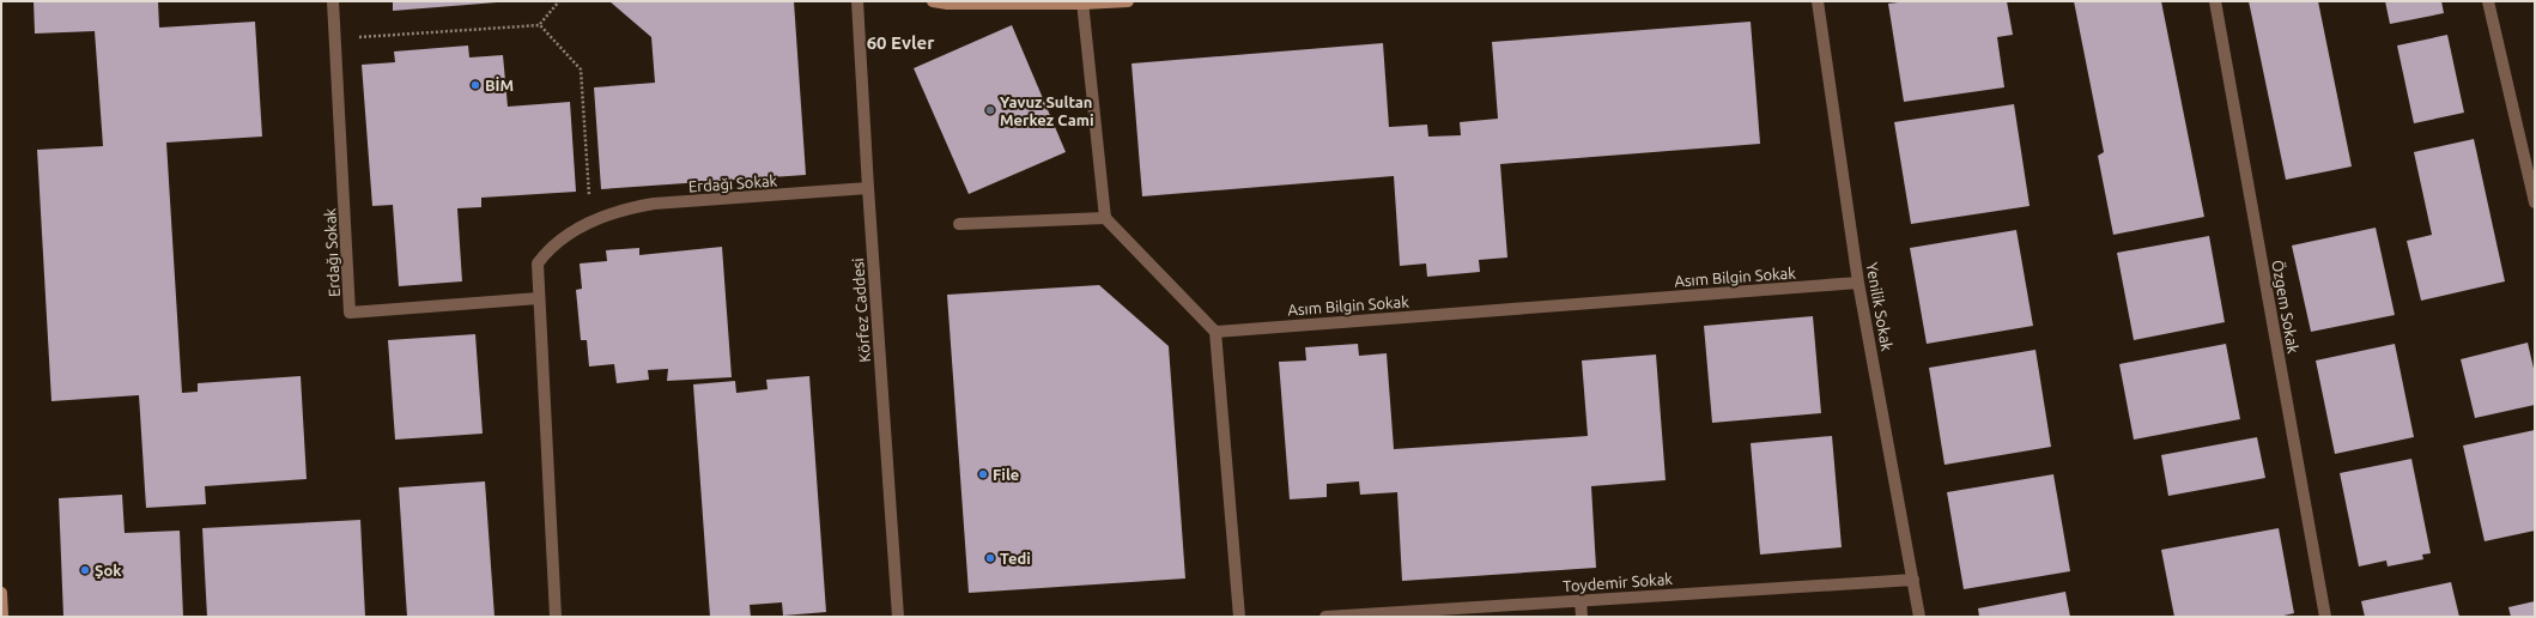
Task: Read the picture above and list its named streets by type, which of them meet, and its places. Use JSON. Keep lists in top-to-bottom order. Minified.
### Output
{"streets":{"street":["Erdağı Sokak","Asım Bilgin Sokak","Yenilik Sokak","Özgem Sokak","Körfez Caddesi","Toydemir Sokak"]},"crossings":[["Erdağı Sokak","Körfez Caddesi"],["Asım Bilgin Sokak","Yenilik Sokak"],["Yenilik Sokak","Toydemir Sokak"]],"districts":["60 Evler"],"places":["BİM","Yavuz Sultan Merkez Cami","File","Tedi","Şok"]}
